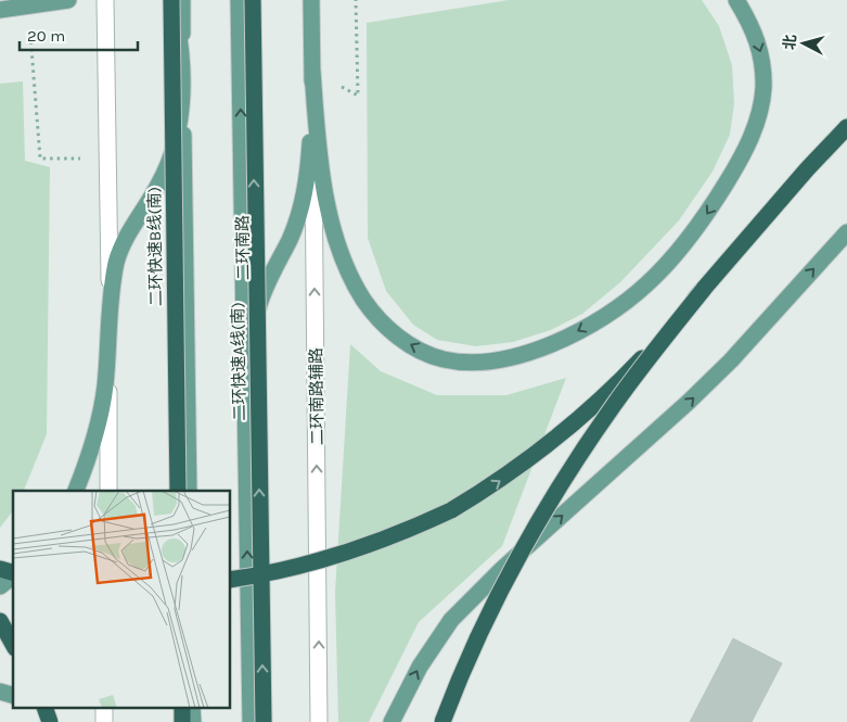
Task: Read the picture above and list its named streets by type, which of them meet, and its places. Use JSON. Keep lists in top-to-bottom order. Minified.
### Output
{"streets":{"highway":["二环快速B线(南)","二环快速A线(南)"],"main road":["二环南路"],"street":["二环南路辅路"]},"one_way":["二环快速A线(南)","二环南路辅路"],"scale_bar":"20 m","north":"left"}
